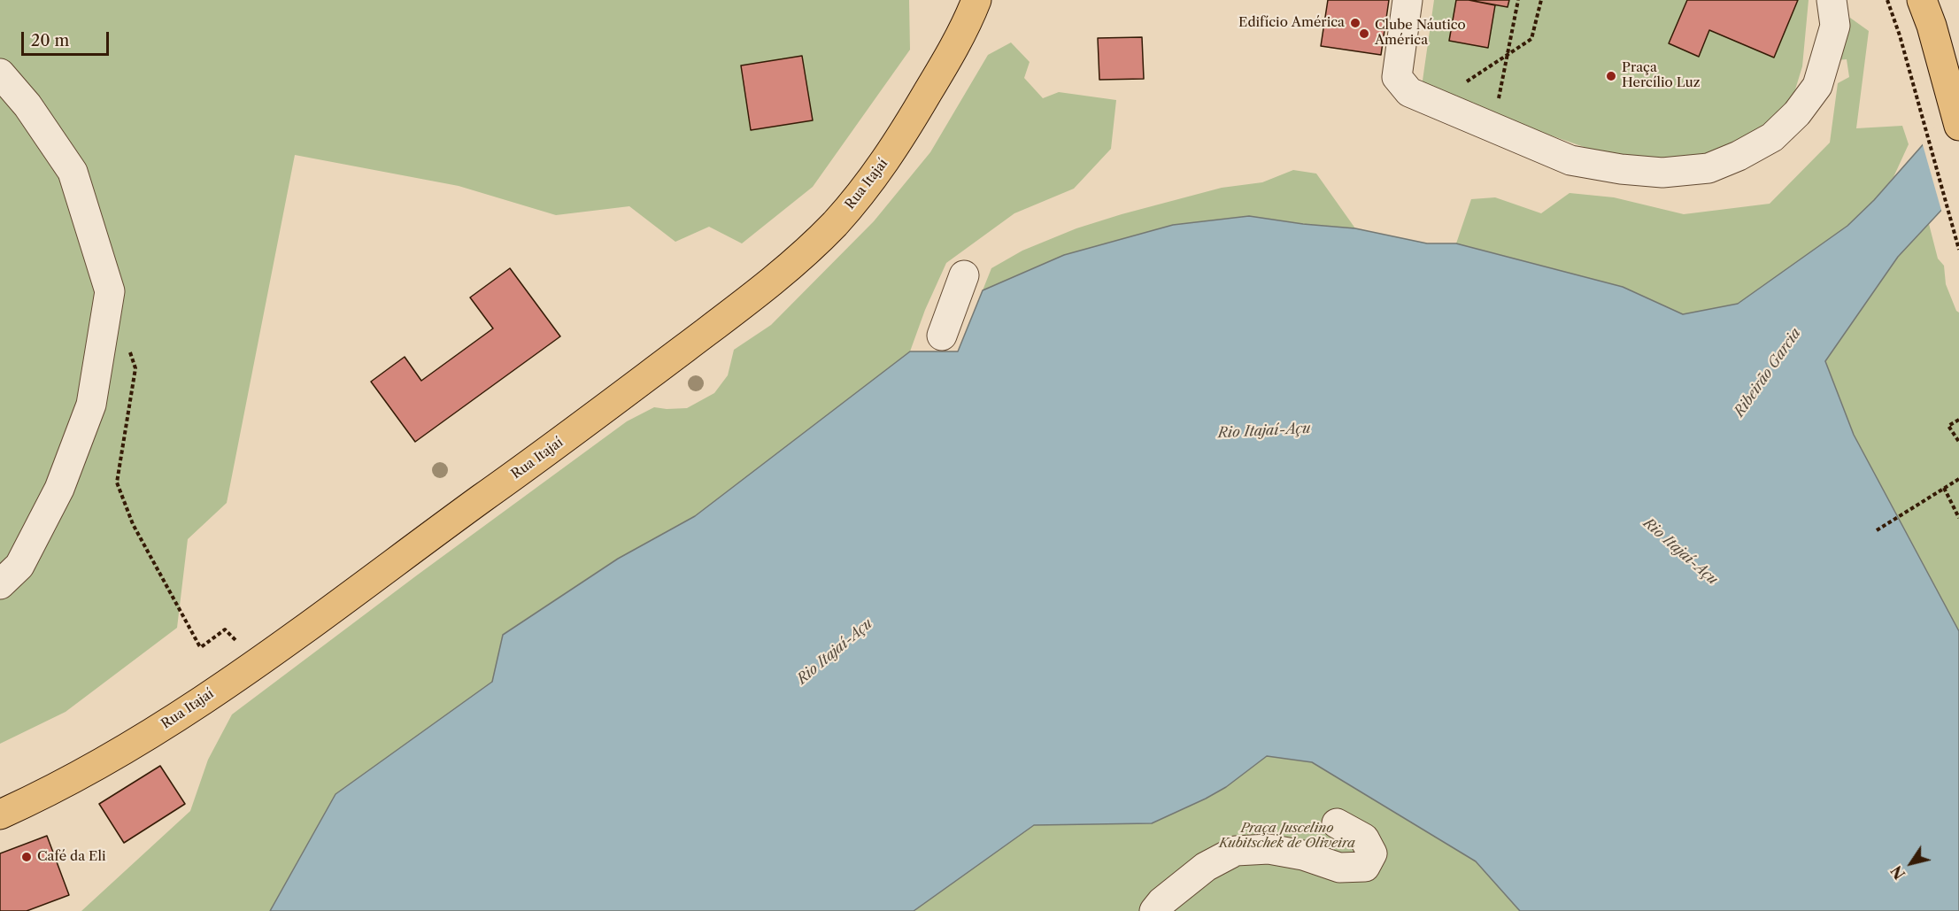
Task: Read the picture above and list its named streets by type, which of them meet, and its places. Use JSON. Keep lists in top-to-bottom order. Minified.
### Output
{"streets":{"main road":["Rua Itajaí"]},"water":["Ribeirão Garcia","Rio Itajaí-Açu"],"parks":["Praça Juscelino Kubitschek de Oliveira"],"places":["Edifício América","Clube Náutico América","Praça Hercílio Luz","Café da Eli"],"scale_bar":"20 m","north":"bottom left"}
